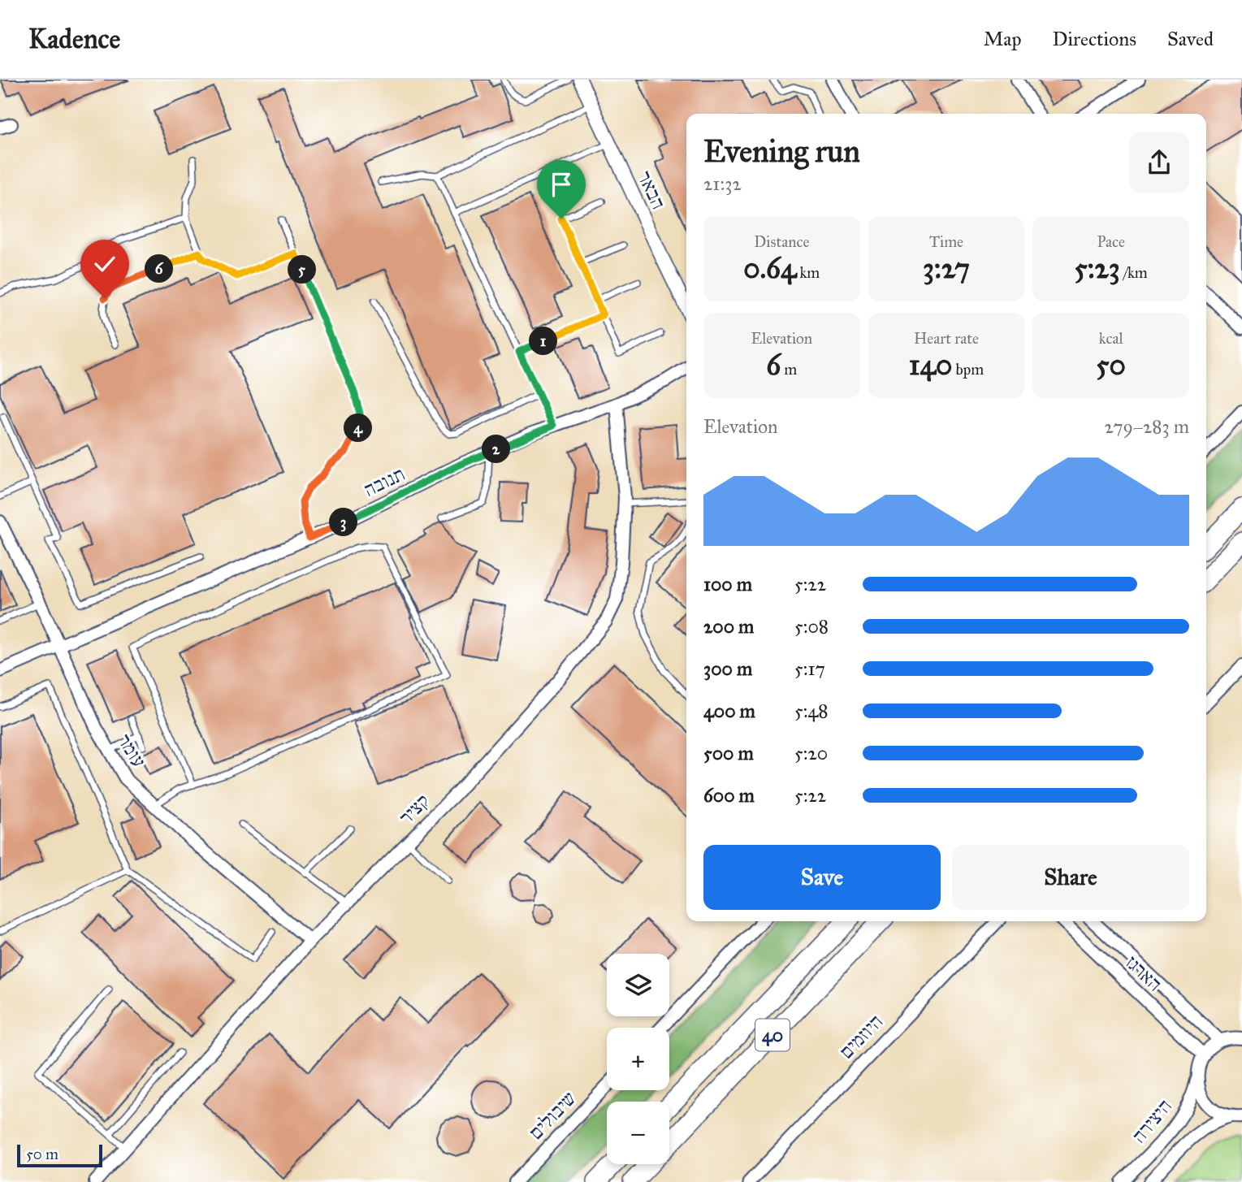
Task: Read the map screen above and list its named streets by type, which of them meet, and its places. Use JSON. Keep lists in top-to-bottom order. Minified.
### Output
{"streets":{"highway":["40"],"street":["הבאר","תנובה","עומר","קציר","הארגז","היוזמים","שיבולים","היצירה"]},"crossings":[["תנובה","עומר"],["תנובה","קציר"],["עומר","קציר"],["הארגז","היצירה"]],"scale_bar":"50 m","page":{"header":"Kadence","nav":["Map","Directions","Saved"],"heading":["Evening run","21:32"],"stats":[["Distance","0.64 km"],["Time","3:27"],["Pace","5:23 /km"],["Elevation","6 m"],["Heart rate","140 bpm"],["kcal","50"]],"pins":["6","5","1","4","2","3"],"chart":["Elevation","279–283 m"],"list":[{"name":"100 m","note":"5:22"},{"name":"200 m","note":"5:08"},{"name":"300 m","note":"5:17"},{"name":"400 m","note":"5:48"},{"name":"500 m","note":"5:20"},{"name":"600 m","note":"5:22"}],"buttons":["Save","Share"],"map_buttons":["+","−"],"scale":"50 m"}}
